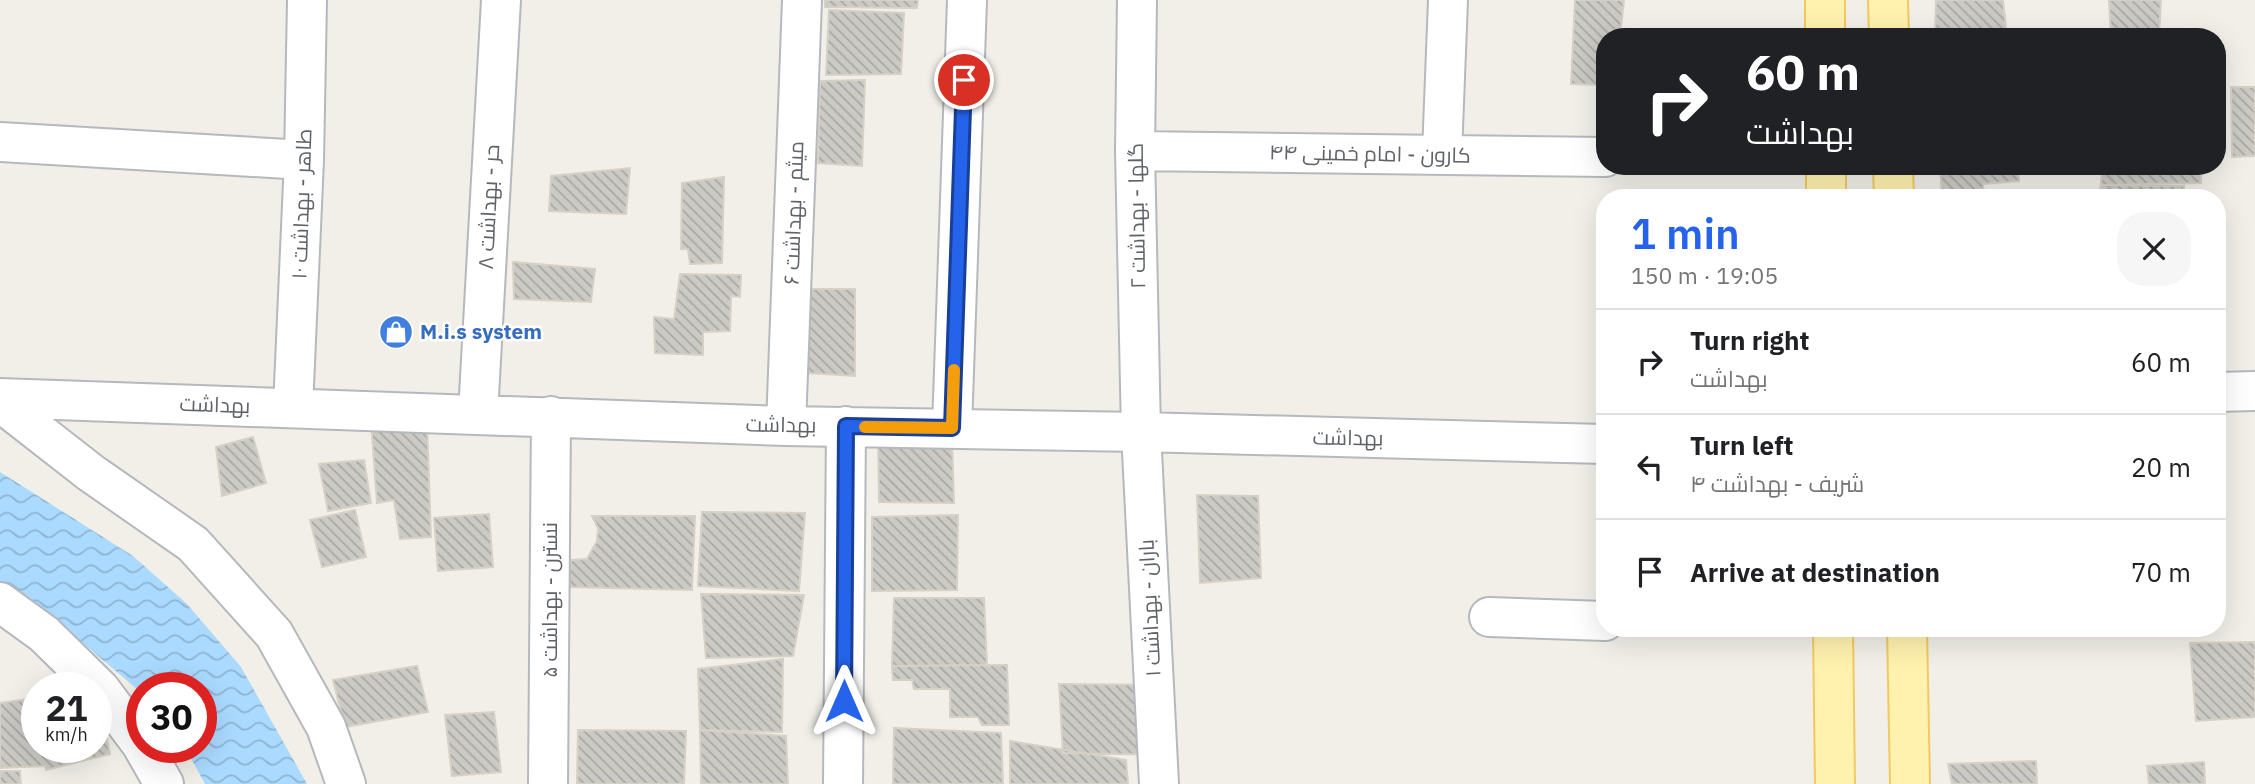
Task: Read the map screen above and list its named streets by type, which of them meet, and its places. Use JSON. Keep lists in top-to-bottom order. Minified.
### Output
{"streets":{"street":["کارون - امام خمینی ۴۴","طاهر - بهداشت ۱۰","حر - بهداشت ۸","میثم - بهداشت ۶","گلها - بهداشت ۲","بهداشت","نسترن - بهداشت ۵","باران - بهداشت ۱"]},"crossings":[["کارون - امام خمینی ۴۴","گلها - بهداشت ۲"],["طاهر - بهداشت ۱۰","بهداشت"],["حر - بهداشت ۸","بهداشت"],["میثم - بهداشت ۶","بهداشت"],["گلها - بهداشت ۲","بهداشت"],["گلها - بهداشت ۲","باران - بهداشت ۱"],["بهداشت","نسترن - بهداشت ۵"],["بهداشت","باران - بهداشت ۱"]],"places":{"shop":["M.i.s system"]},"page":{"turn":["60 m","بهداشت"],"heading":["1 min","150 m · 19:05"],"list":[{"name":"Turn right","note":"بهداشت","value":"60 m"},{"name":"Turn left","note":"شریف - بهداشت ۴","value":"20 m"},{"name":"Arrive at destination","value":"70 m"}],"speed":"21 km/h","limit":"30"}}
